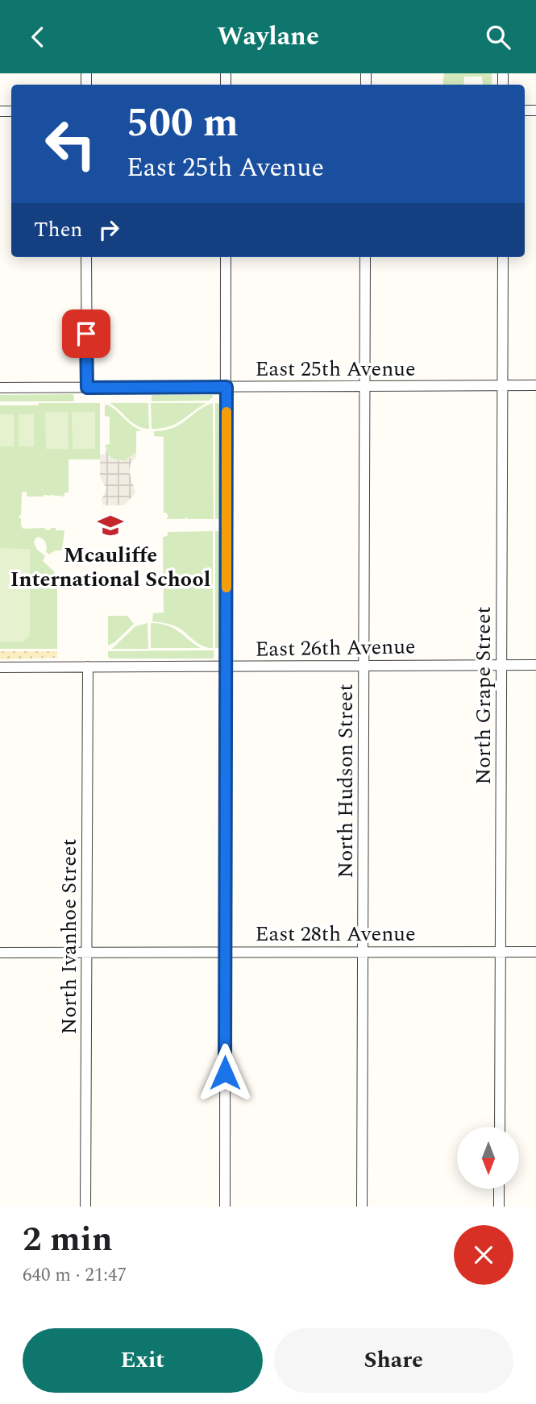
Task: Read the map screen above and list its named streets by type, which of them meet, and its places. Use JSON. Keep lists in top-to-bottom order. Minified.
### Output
{"streets":{"street":["East 25th Avenue","East 26th Avenue","North Grape Street","North Hudson Street","East 28th Avenue","North Ivanhoe Street"]},"crossings":[["East 25th Avenue","North Grape Street"],["East 25th Avenue","North Hudson Street"],["East 26th Avenue","North Grape Street"],["East 26th Avenue","North Hudson Street"],["East 26th Avenue","North Ivanhoe Street"],["North Grape Street","East 28th Avenue"],["North Hudson Street","East 28th Avenue"],["East 28th Avenue","North Ivanhoe Street"]],"places":{"school or university":["Mcauliffe International School"]},"north":"bottom","page":{"header":"Waylane","turn":["500 m","East 25th Avenue"],"then":"Then","heading":["2 min","640 m · 21:47"],"buttons":["Exit","Share"]}}
